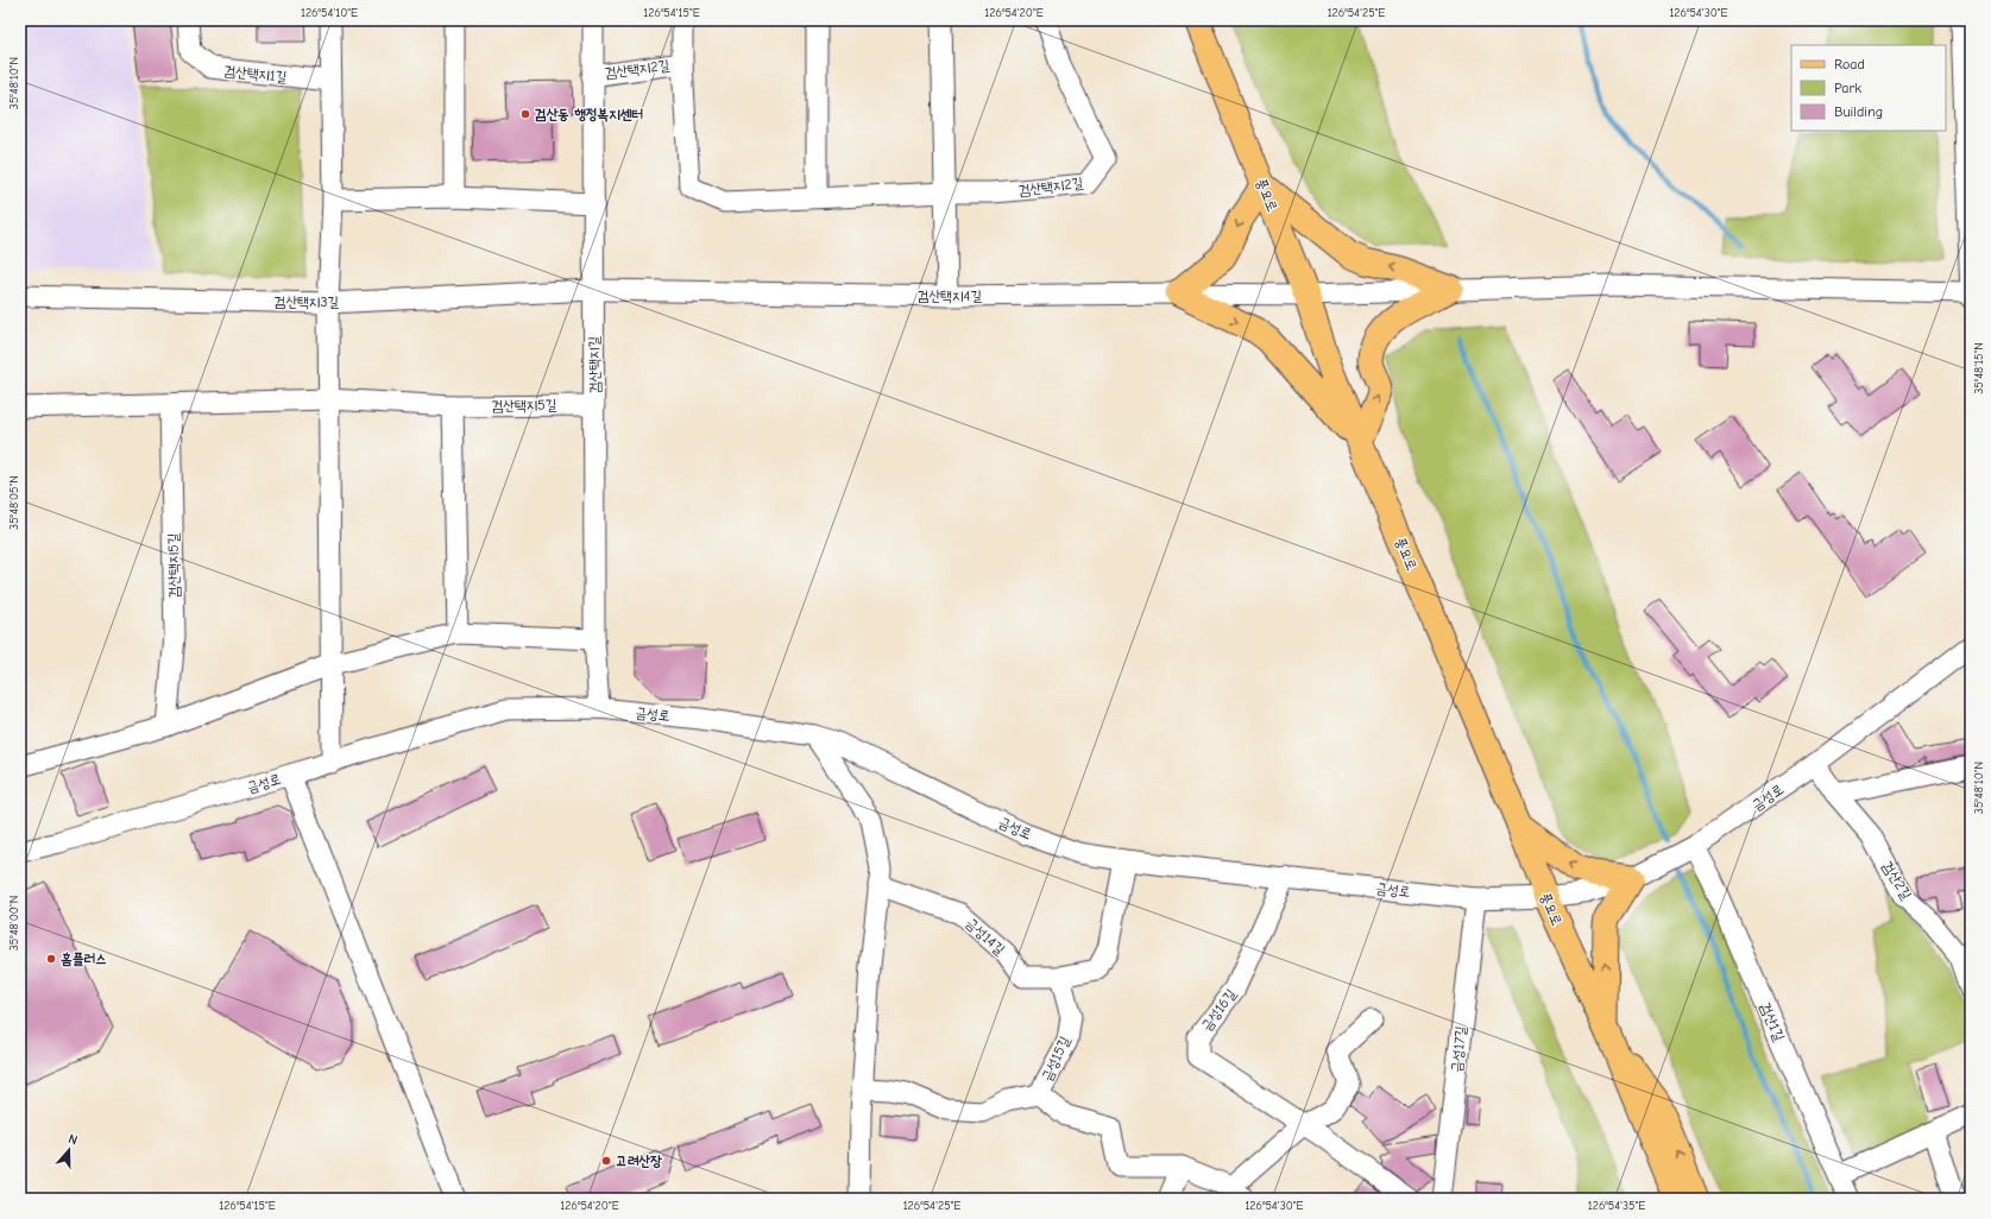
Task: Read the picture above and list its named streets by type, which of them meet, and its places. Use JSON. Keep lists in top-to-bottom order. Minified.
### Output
{"streets":{"main road":["풍요로"],"street":["검산택지2길","검산택지1길","검산택지4길","검산택지3길","검산택지길","검산택지5길","금성로","검산2길","금성14길","금성16길","검산1길","금성17길","금성15길"]},"crossings":[["검산택지2길","검산택지길"],["풍요로","검산택지4길"],["풍요로","금성로"],["검산택지4길","검산택지3길"],["검산택지4길","검산택지길"],["검산택지3길","검산택지길"],["검산택지길","검산택지5길"],["검산택지길","금성로"],["금성로","검산2길"],["금성로","금성16길"],["금성로","검산1길"],["금성로","금성17길"],["금성14길","금성15길"]],"places":["검산동 행정복지센터","홈플러스","고려산장"],"legend":["Road","Park","Building"],"north":"top","coordinates":["126°54'10\"E","126°54'15\"E","126°54'20\"E","126°54'25\"E","126°54'30\"E","35°48'10\"N","35°48'15\"N","35°48'05\"N","35°48'00\"N","126°54'35\"E"]}
